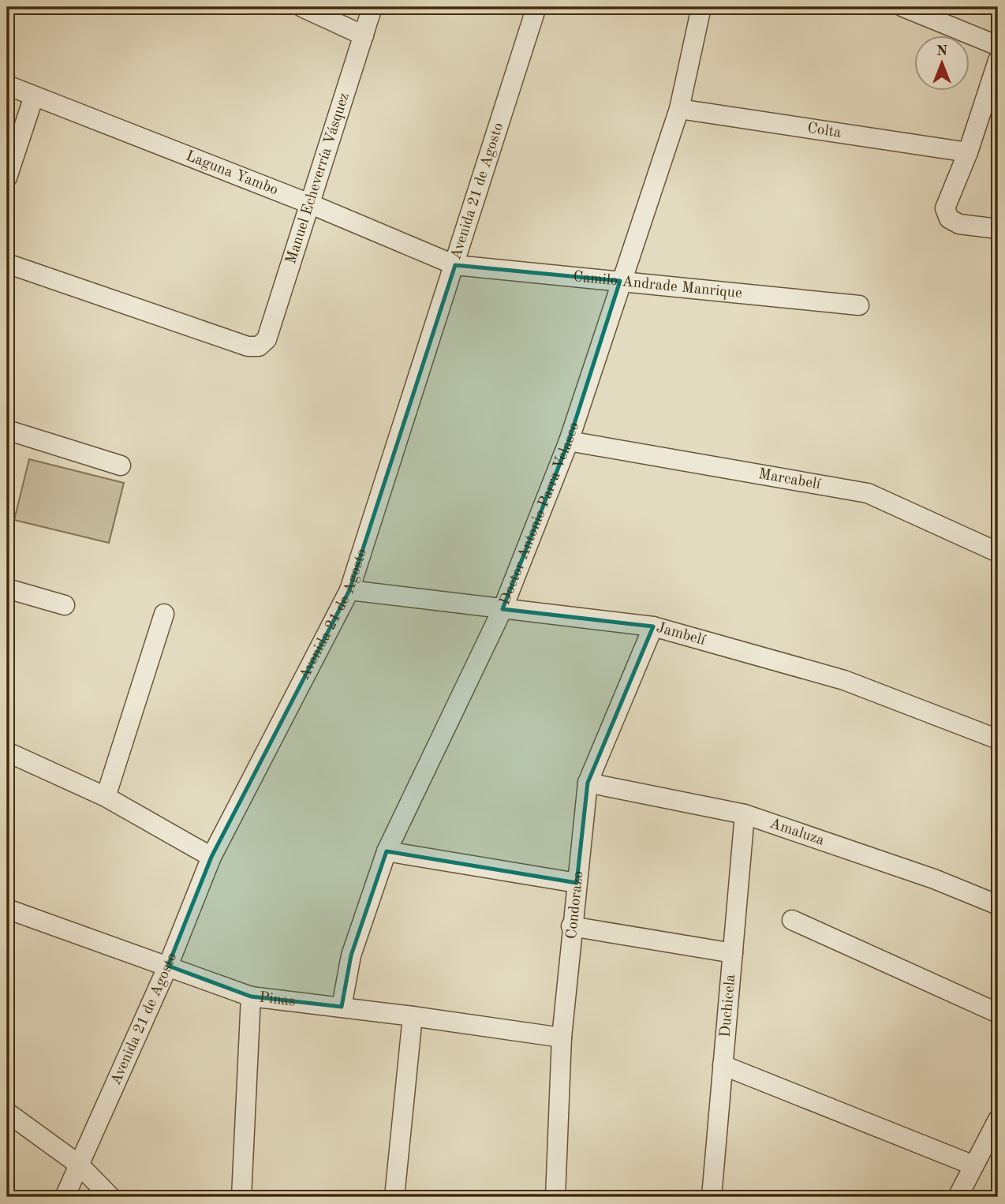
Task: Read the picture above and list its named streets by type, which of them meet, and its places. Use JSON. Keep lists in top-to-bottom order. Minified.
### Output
{"streets":{"street":["Colta","Laguna Yambo","Manuel Echeverría Vásquez","Avenida 21 de Agosto","Camilo Andrade Manrique","Marcabelí","Doctor Antonio Parra Velasco","Jambelí","Amaluza","Condorazo","Pinas","Duchicela"]},"crossings":[["Colta","Doctor Antonio Parra Velasco"],["Laguna Yambo","Manuel Echeverría Vásquez"],["Laguna Yambo","Avenida 21 de Agosto"],["Laguna Yambo","Camilo Andrade Manrique"],["Avenida 21 de Agosto","Camilo Andrade Manrique"],["Avenida 21 de Agosto","Jambelí"],["Avenida 21 de Agosto","Pinas"],["Camilo Andrade Manrique","Doctor Antonio Parra Velasco"],["Marcabelí","Doctor Antonio Parra Velasco"],["Doctor Antonio Parra Velasco","Jambelí"],["Doctor Antonio Parra Velasco","Pinas"],["Jambelí","Condorazo"],["Amaluza","Condorazo"],["Amaluza","Duchicela"],["Condorazo","Pinas"]],"north":"top"}
